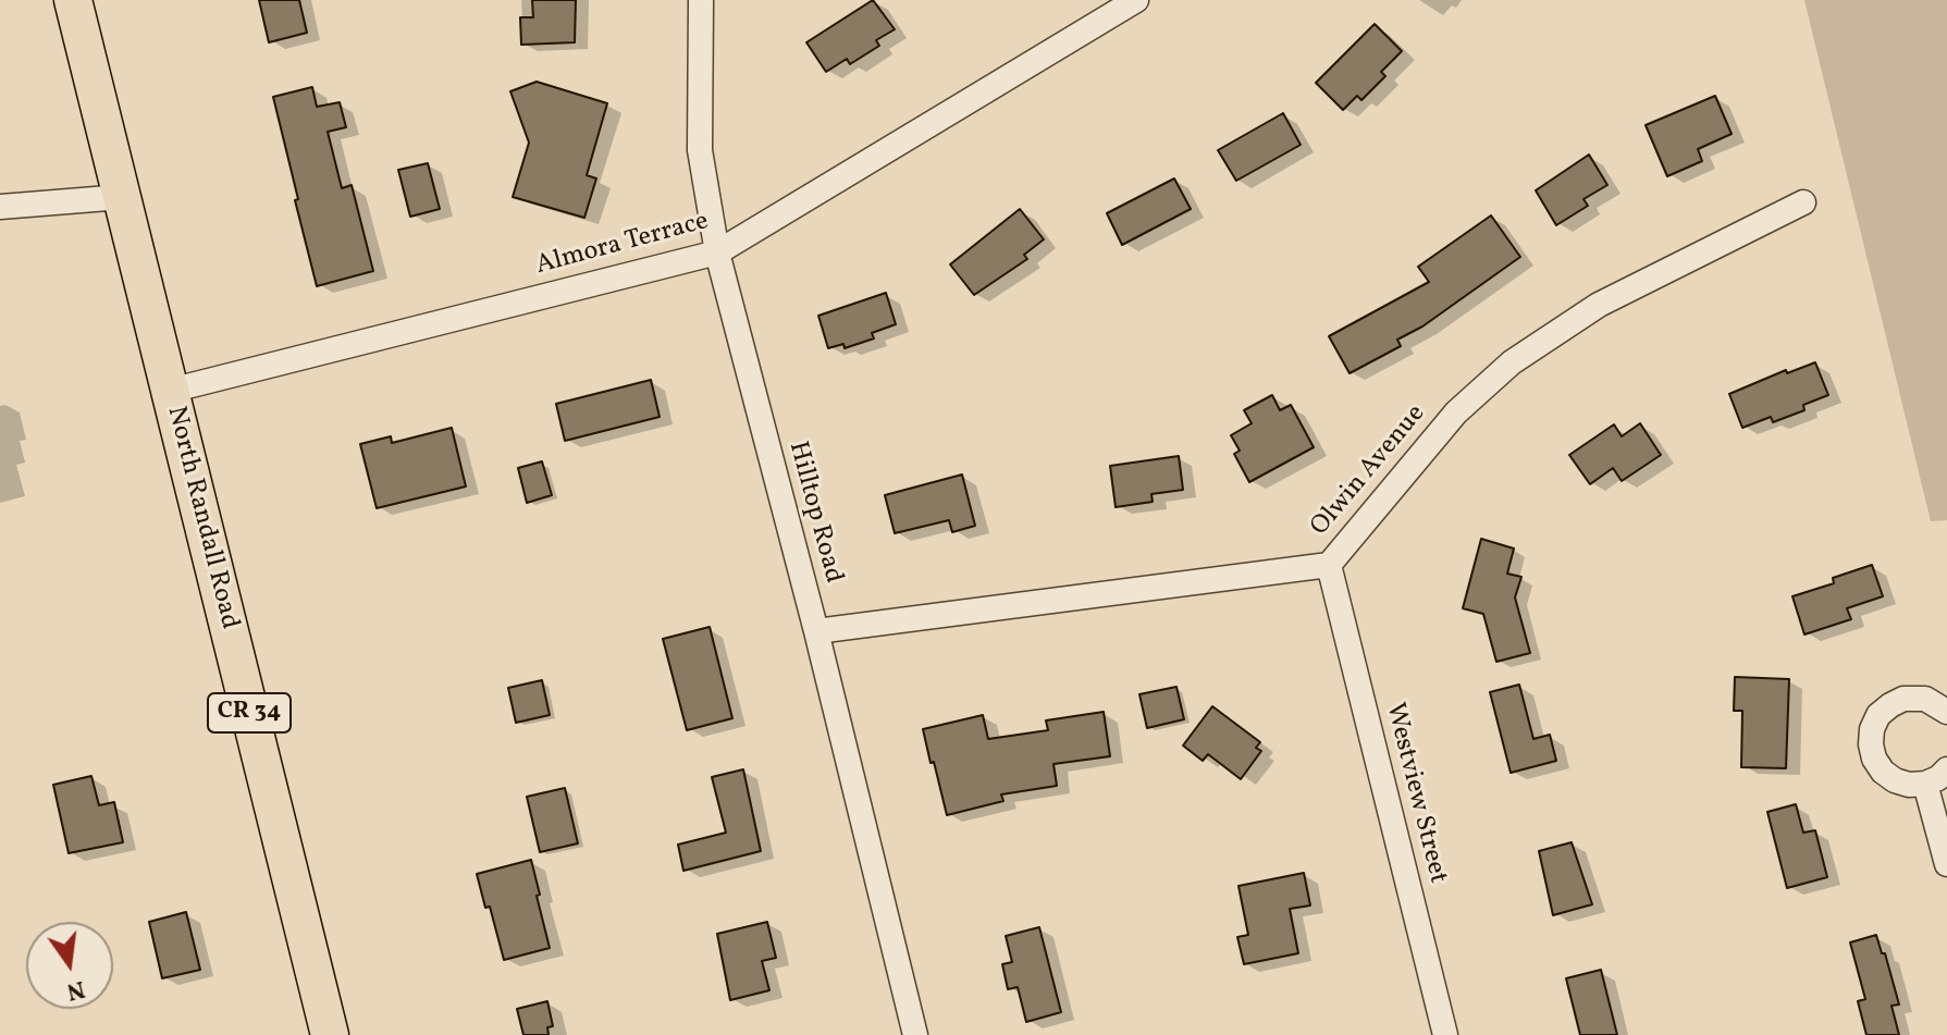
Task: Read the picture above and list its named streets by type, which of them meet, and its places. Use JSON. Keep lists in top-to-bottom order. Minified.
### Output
{"streets":{"main road":["North Randall Road","CR 34"],"street":["Almora Terrace","Olwin Avenue","Hilltop Road","Westview Street"]},"crossings":[["Almora Terrace","Hilltop Road"],["Almora Terrace","North Randall Road"],["Olwin Avenue","Hilltop Road"],["Olwin Avenue","Westview Street"]],"north":"bottom"}
